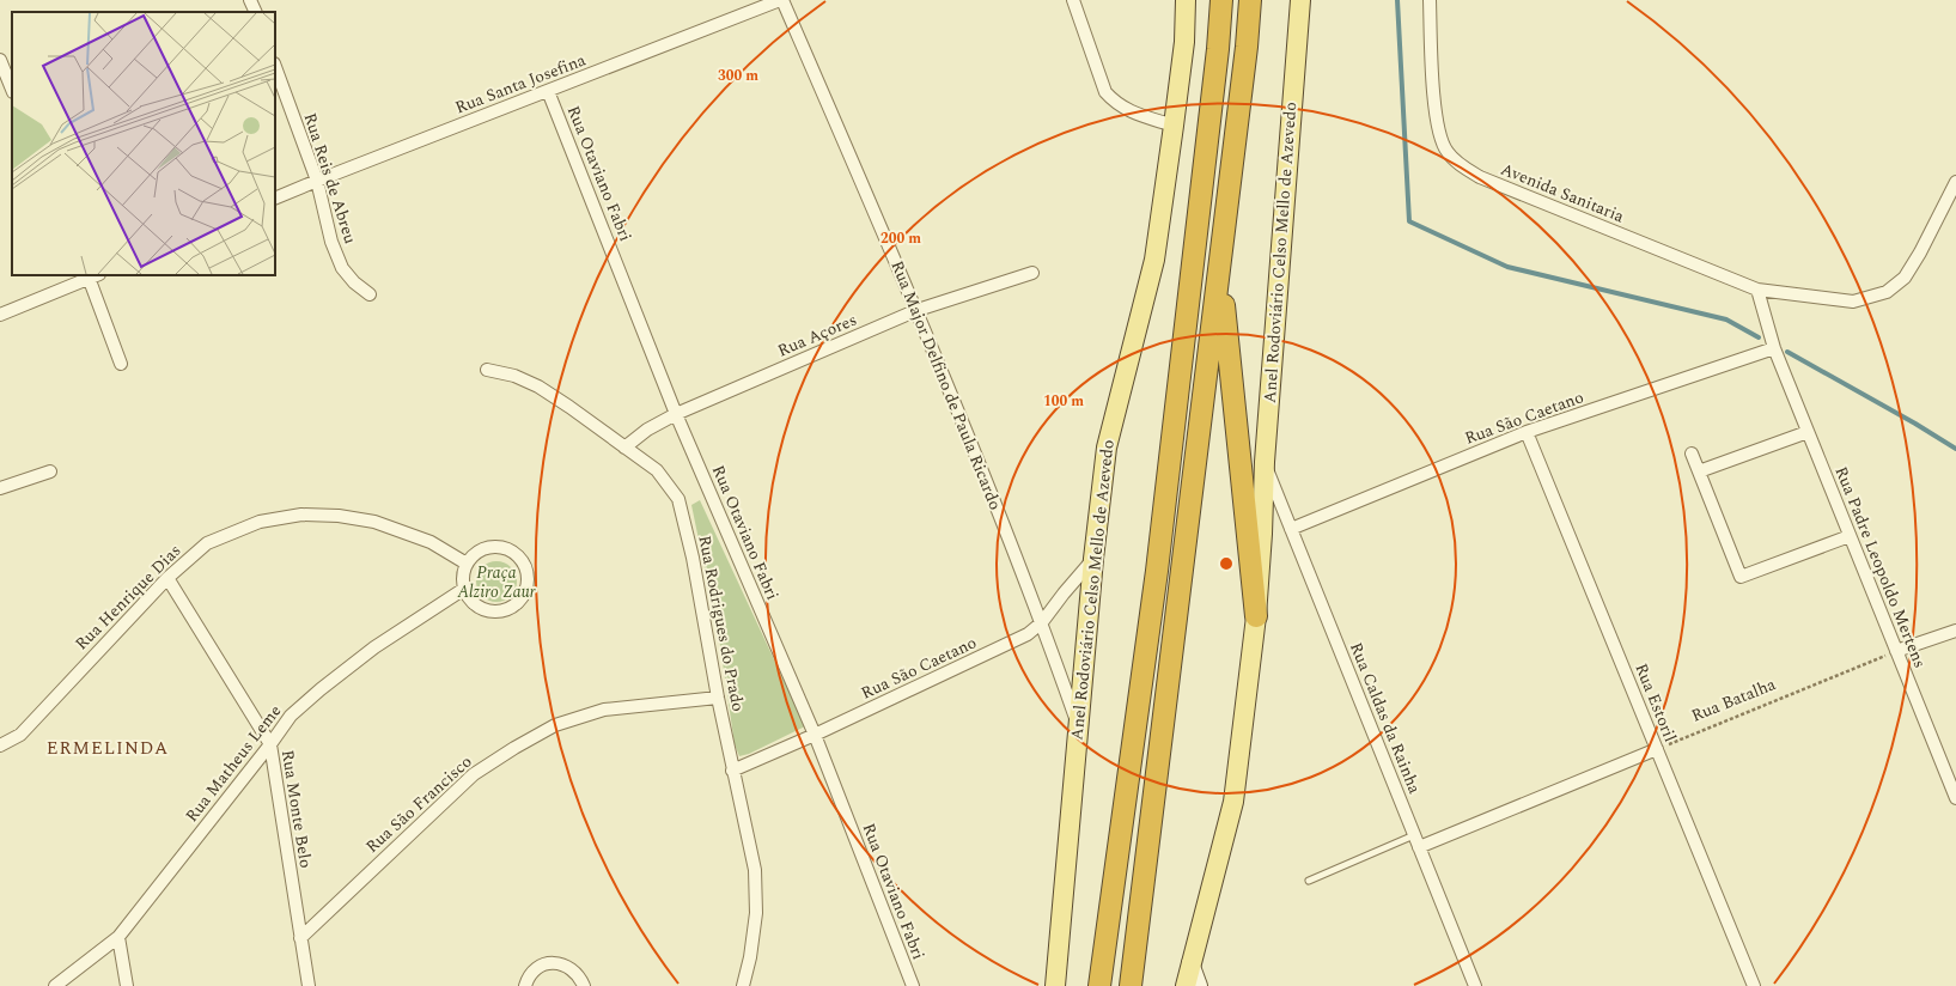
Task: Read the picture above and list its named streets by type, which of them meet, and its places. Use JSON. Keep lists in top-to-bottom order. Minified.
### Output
{"streets":{"main road":["Anel Rodoviário Celso Mello de Azevedo"],"street":["Rua Santa Josefina","Rua Otaviano Fabri","Rua Reis de Abreu","Avenida Sanitaria","Rua Açores","Rua Major Delfino de Paula Ricardo","Rua São Caetano","Rua Padre Leopoldo Mertens","Rua Henrique Dias","Rua Rodrigues do Prado","Rua Estoril","Rua Caldas da Rainha","Rua Matheus Leme","Rua São Francisco","Rua Monte Belo"],"path":["Rua Batalha"]},"crossings":[["Rua Santa Josefina","Rua Otaviano Fabri"],["Rua Santa Josefina","Rua Reis de Abreu"],["Rua Santa Josefina","Rua Major Delfino de Paula Ricardo"],["Rua Otaviano Fabri","Rua Açores"],["Rua Otaviano Fabri","Rua São Caetano"],["Anel Rodoviário Celso Mello de Azevedo","Rua Major Delfino de Paula Ricardo"],["Anel Rodoviário Celso Mello de Azevedo","Rua São Caetano"],["Anel Rodoviário Celso Mello de Azevedo","Rua Caldas da Rainha"],["Rua Açores","Rua Major Delfino de Paula Ricardo"],["Rua Açores","Rua Rodrigues do Prado"],["Rua Major Delfino de Paula Ricardo","Rua São Caetano"],["Rua São Caetano","Rua Padre Leopoldo Mertens"],["Rua São Caetano","Rua Rodrigues do Prado"],["Rua São Caetano","Rua Estoril"],["Rua São Caetano","Rua Caldas da Rainha"],["Rua Padre Leopoldo Mertens","Rua Batalha"],["Rua Henrique Dias","Rua Matheus Leme"],["Rua Henrique Dias","Rua Monte Belo"],["Rua Rodrigues do Prado","Rua São Francisco"],["Rua Batalha","Rua Estoril"],["Rua Matheus Leme","Rua Monte Belo"],["Rua São Francisco","Rua Monte Belo"]],"districts":["ERMELINDA"],"parks":["Praça Alziro Zaur"],"rings":["300 m","200 m","100 m"]}
